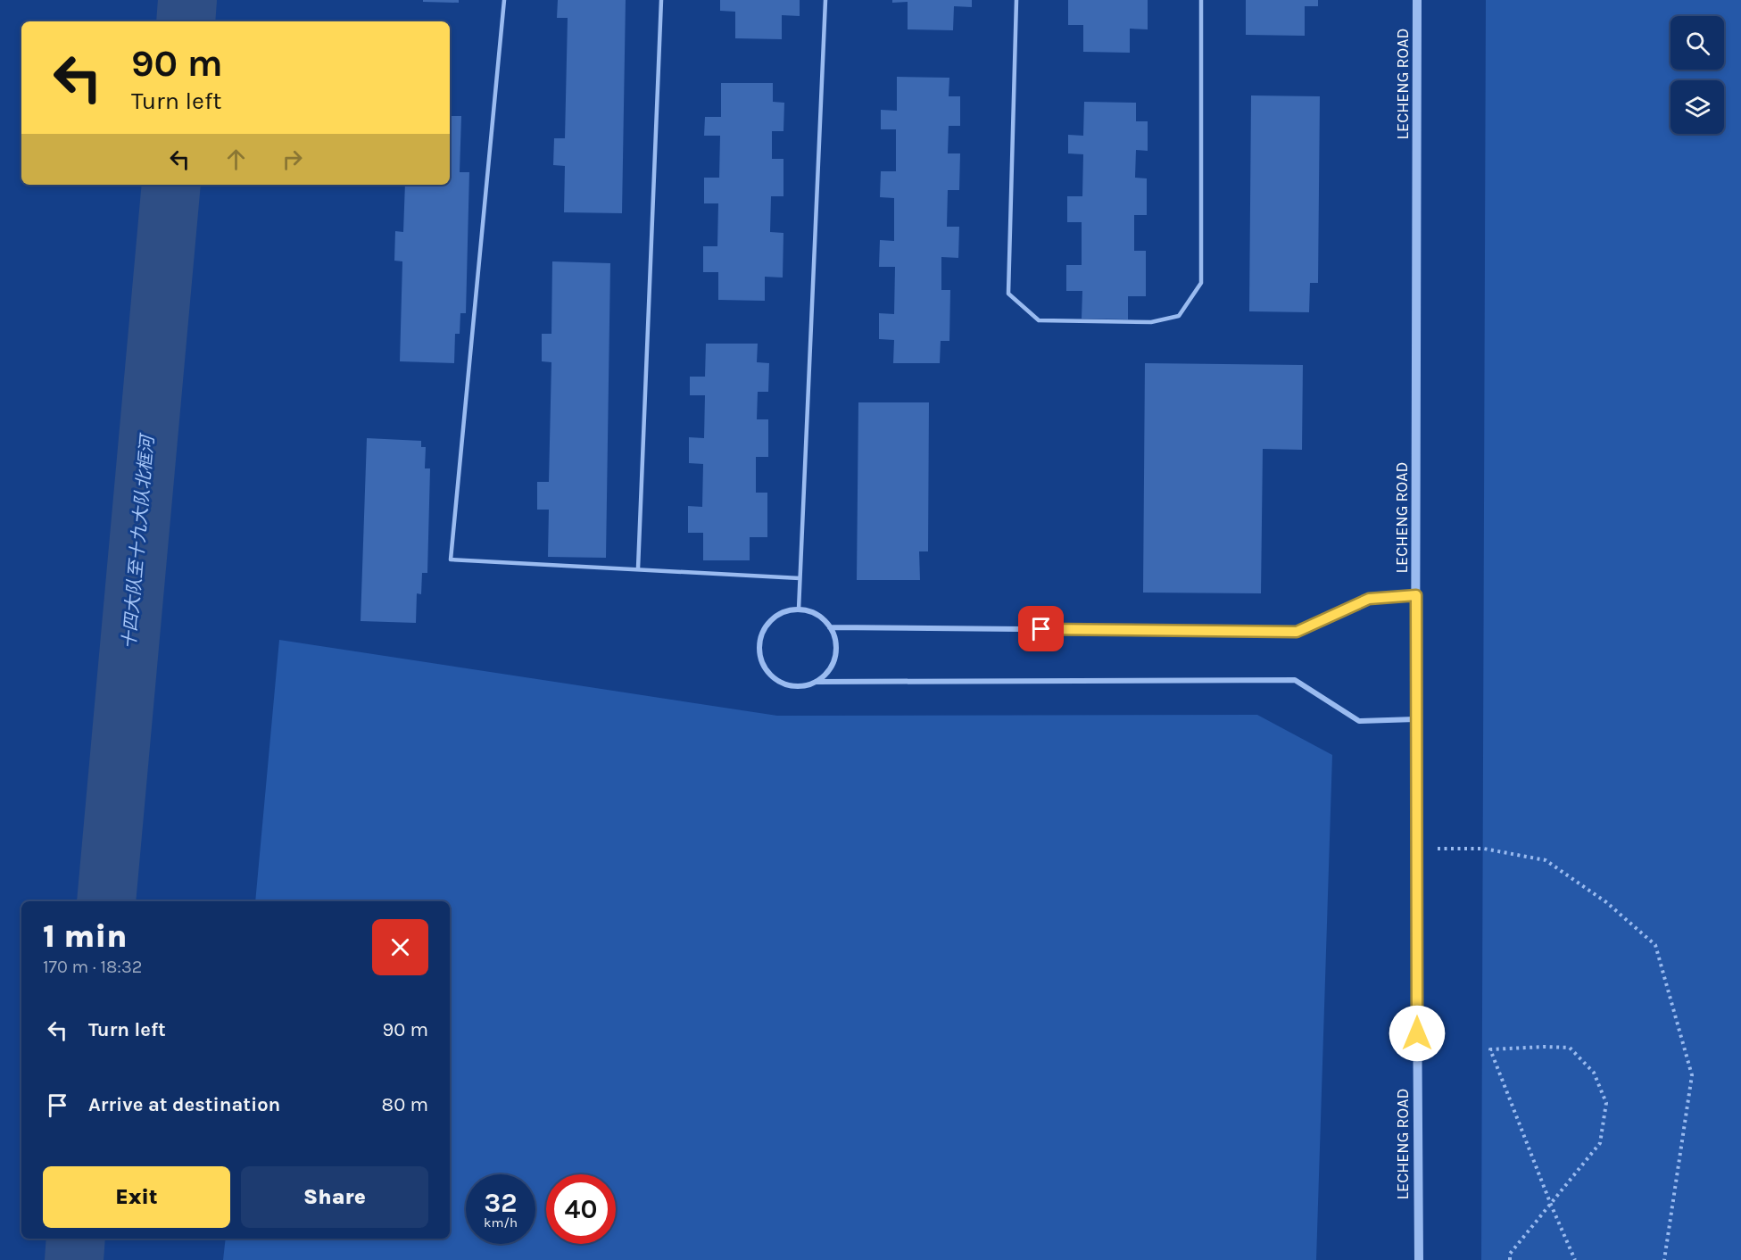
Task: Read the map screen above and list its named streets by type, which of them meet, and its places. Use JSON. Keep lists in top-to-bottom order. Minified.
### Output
{"streets":{"street":["LECHENG ROAD"]},"water":["十四大队至十九大队北框河"],"page":{"turn":["90 m","Turn left"],"heading":["1 min","170 m · 18:32"],"list":[{"name":"Turn left","value":"90 m"},{"name":"Arrive at destination","value":"80 m"}],"buttons":["Exit","Share"],"speed":"32 km/h","limit":"40"}}
